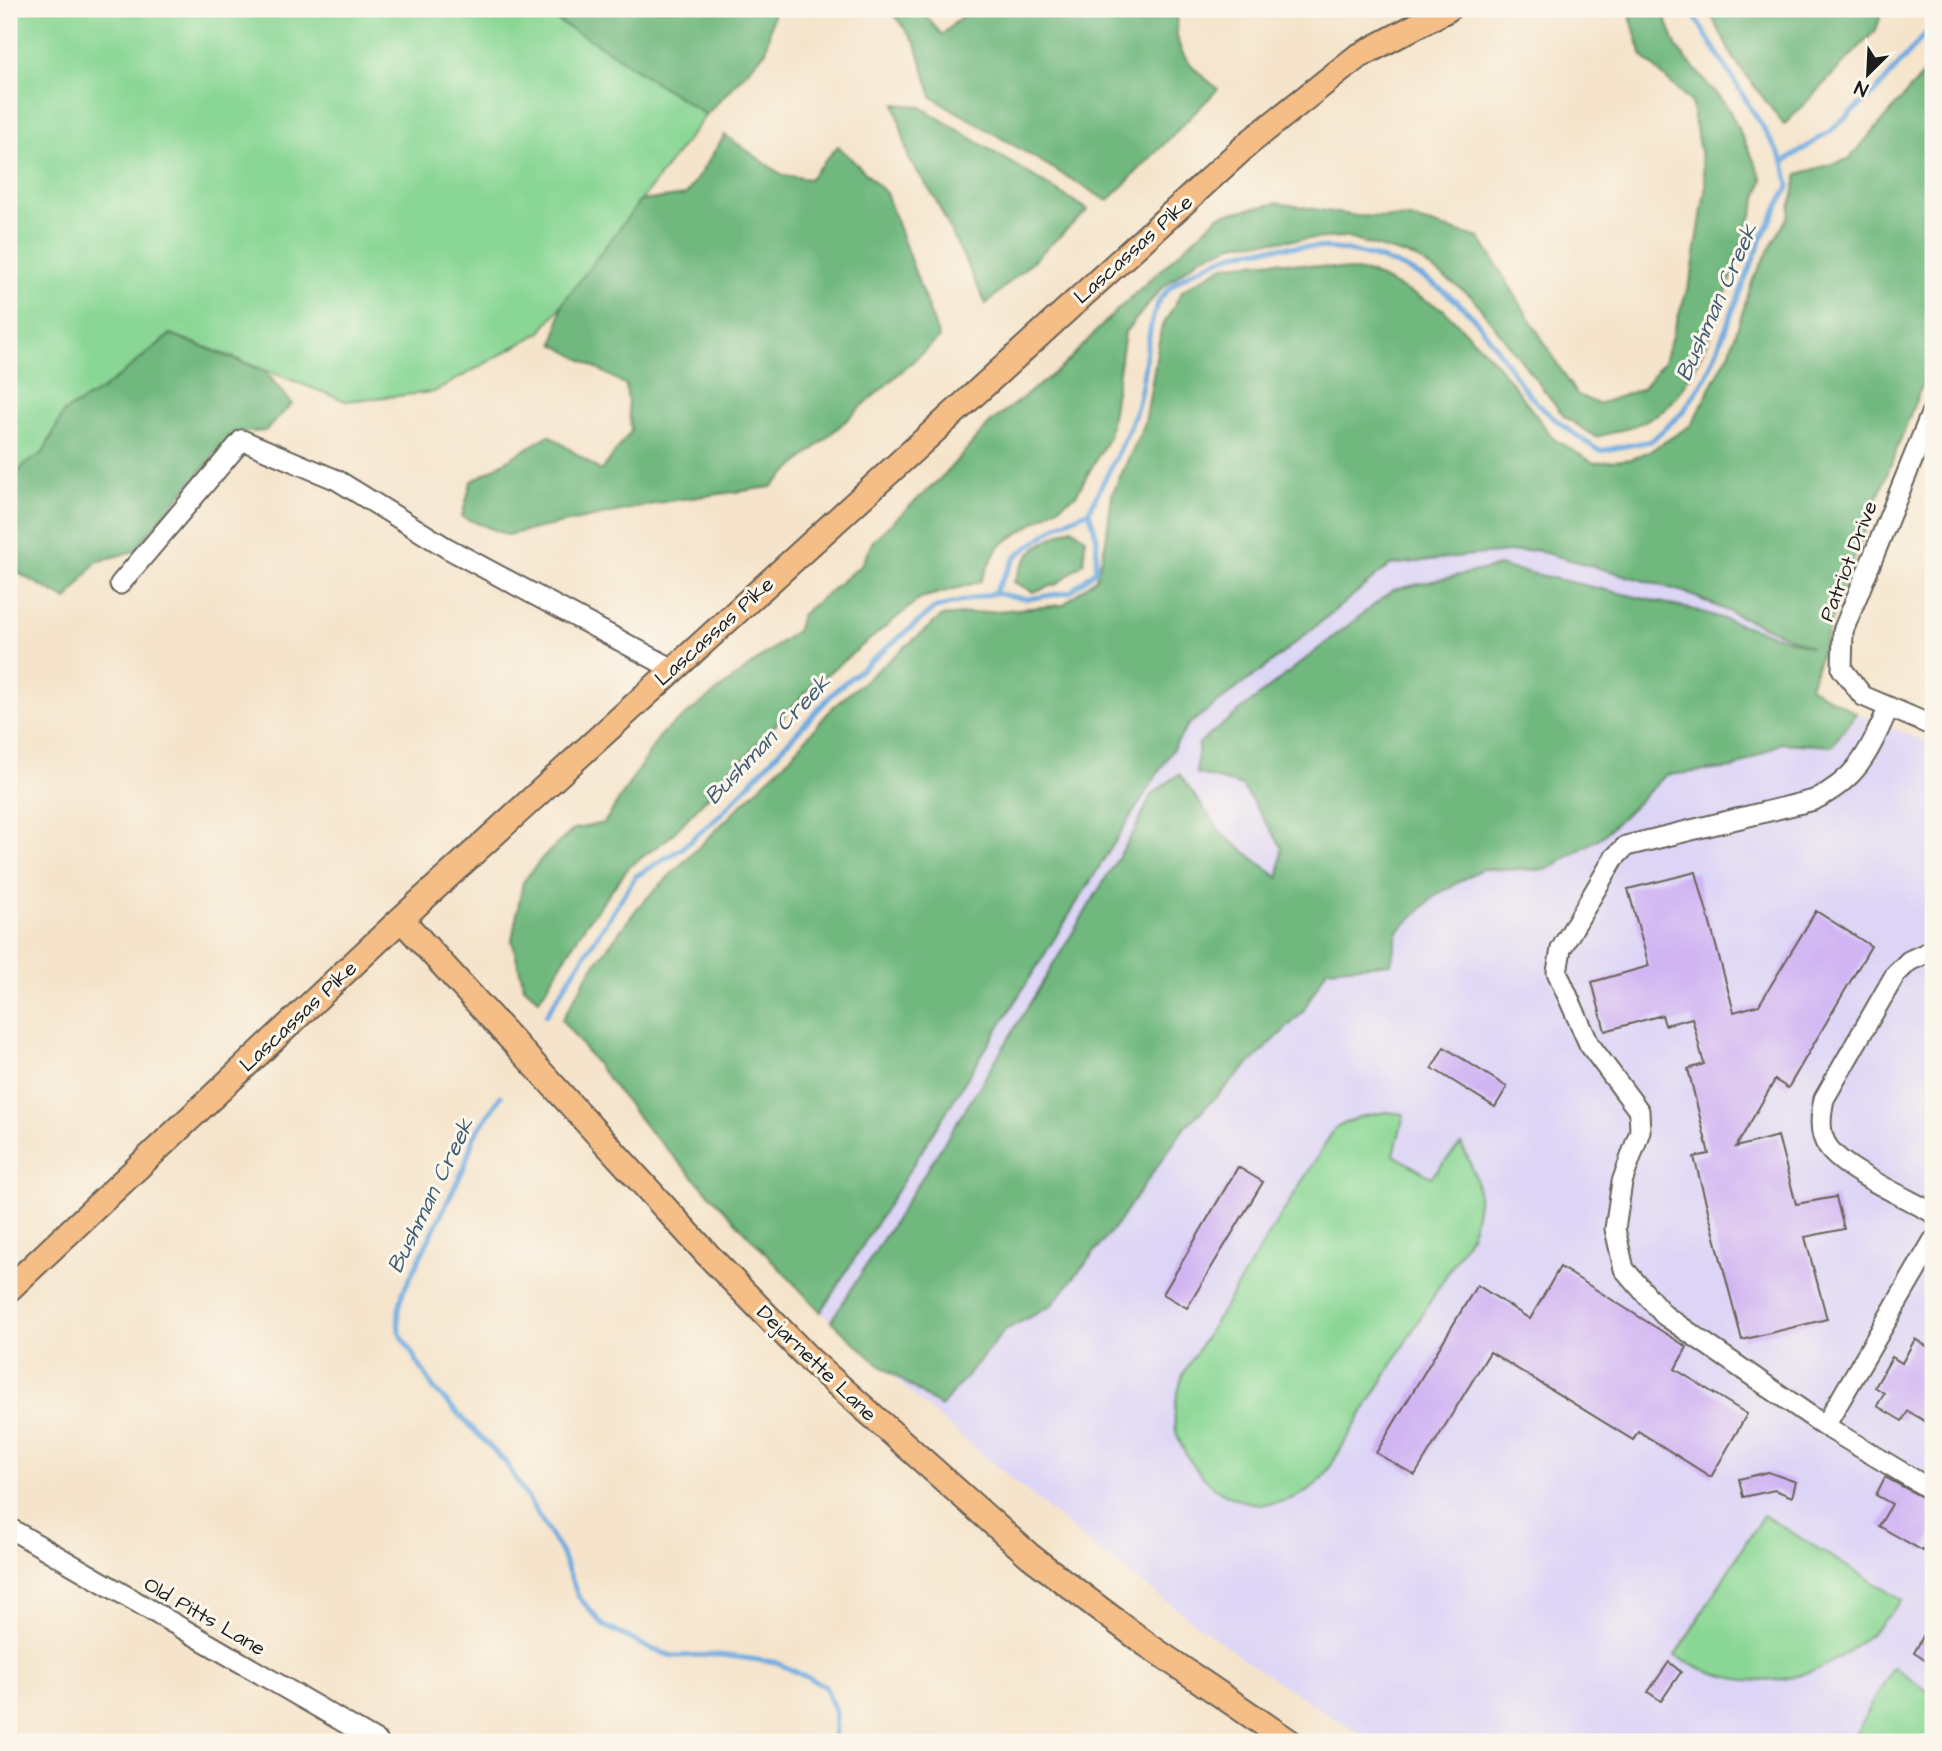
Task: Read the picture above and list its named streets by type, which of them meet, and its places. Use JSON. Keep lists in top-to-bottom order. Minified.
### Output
{"streets":{"main road":["Lascassas Pike","Dejarnette Lane"],"street":["Patriot Drive","Old Pitts Lane"]},"crossings":[["Lascassas Pike","Dejarnette Lane"]],"water":["Bushman Creek"],"north":"bottom left"}
